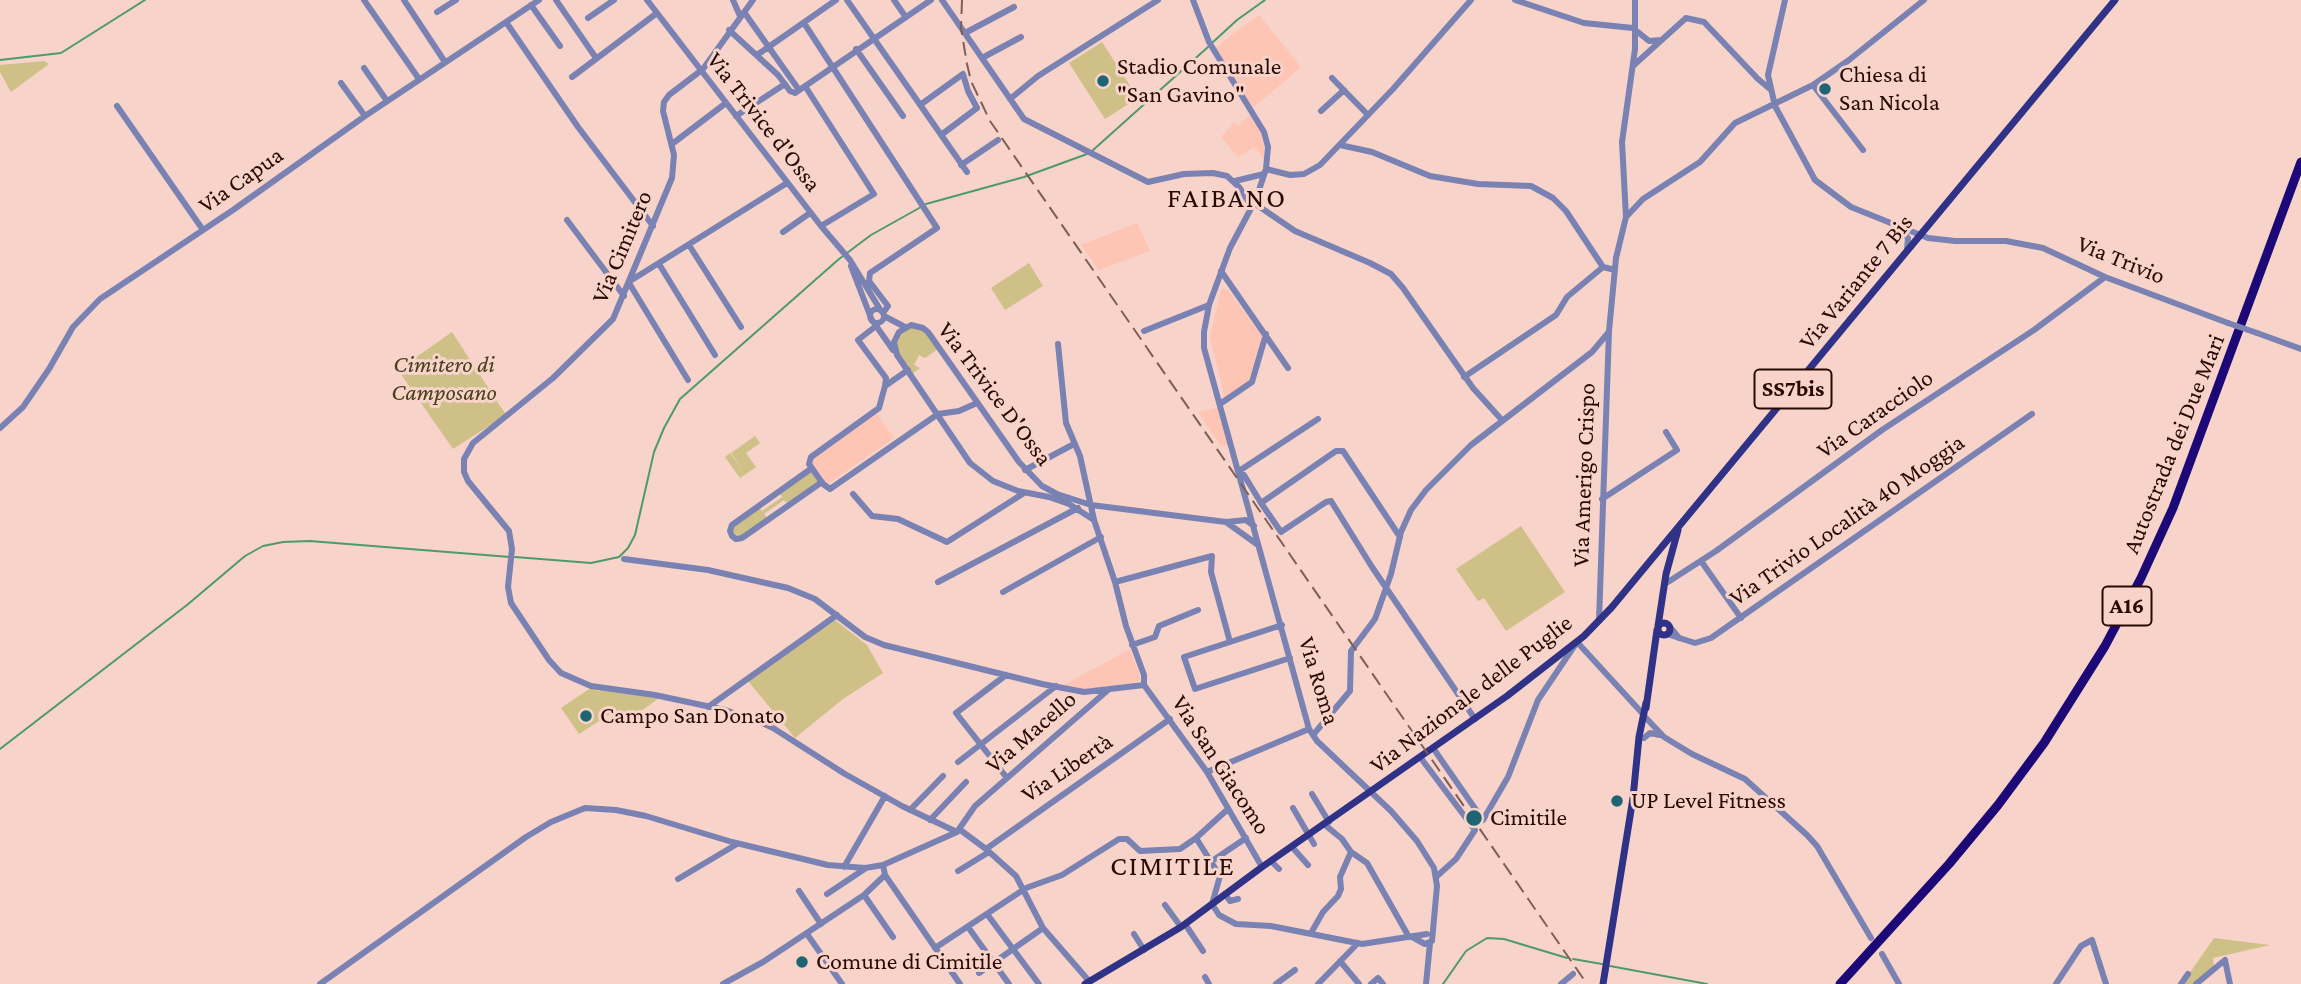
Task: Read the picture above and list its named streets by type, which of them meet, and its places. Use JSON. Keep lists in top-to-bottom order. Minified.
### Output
{"streets":{"highway":["Autostrada dei Due Mari","A16"],"main road":["Via Variante 7 Bis","SS7bis","Via Nazionale delle Puglie"],"street":["Via Trivice d'Ossa","Via Capua","Via Cimitero","Via Trivio","Via Trivice D'Ossa","Via Caracciolo","Via Amerigo Crispo","Via Trivio Località 40 Moggia","Via Roma","Via Macello","Via San Giacomo","Via Libertà"]},"crossings":[["Via Trivice d'Ossa","Via Cimitero"],["Via Trivio","Via Variante 7 Bis"],["Via Trivio","Via Caracciolo"],["Via Variante 7 Bis","Via Caracciolo"],["Via Variante 7 Bis","Via Trivio Località 40 Moggia"],["Via Variante 7 Bis","Via Nazionale delle Puglie"],["Via Trivice D'Ossa","Via Roma"],["Via Caracciolo","Via Trivio Località 40 Moggia"],["Via Amerigo Crispo","Via Nazionale delle Puglie"],["Via Roma","Via Nazionale delle Puglie"],["Via Nazionale delle Puglie","Via San Giacomo"],["Via Macello","Via San Giacomo"],["Via San Giacomo","Via Libertà"]],"districts":["FAIBANO","CIMITILE"],"parks":["Cimitero di Camposano"],"places":["Stadio Comunale \"San Gavino\"","Chiesa di San Nicola","Campo San Donato","UP Level Fitness","Cimitile","Comune di Cimitile"]}
